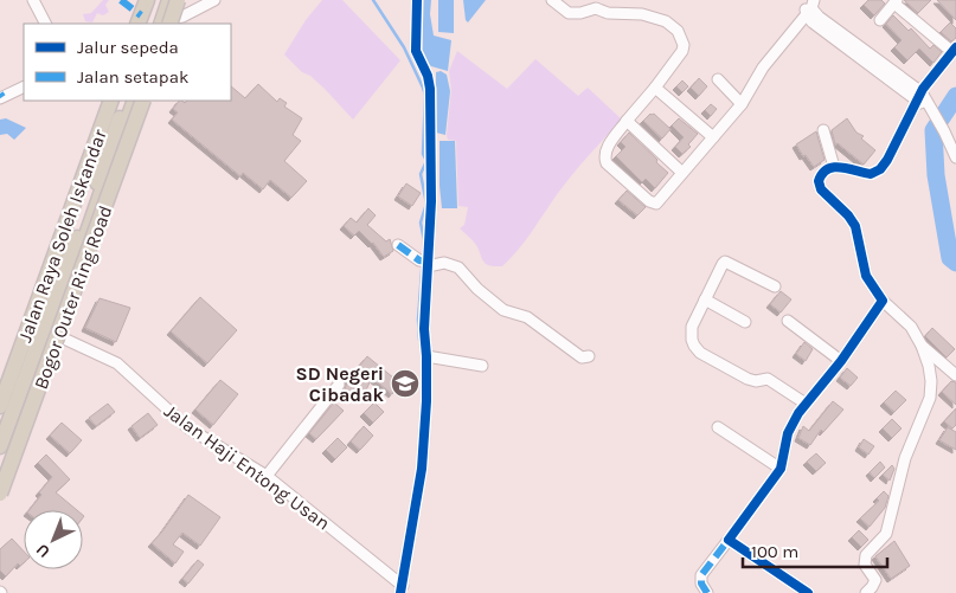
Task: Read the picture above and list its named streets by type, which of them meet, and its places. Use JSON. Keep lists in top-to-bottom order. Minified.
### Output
{"streets":{"highway":["Jalan Raya Soleh Iskandar","Bogor Outer Ring Road"],"street":["Jalan Haji Entong Usan"]},"crossings":[["Jalan Raya Soleh Iskandar","Jalan Haji Entong Usan"]],"places":{"school or university":["SD Negeri Cibadak"]},"legend":["Jalur sepeda","Jalan setapak"],"scale_bar":"100 m","north":"bottom left"}
